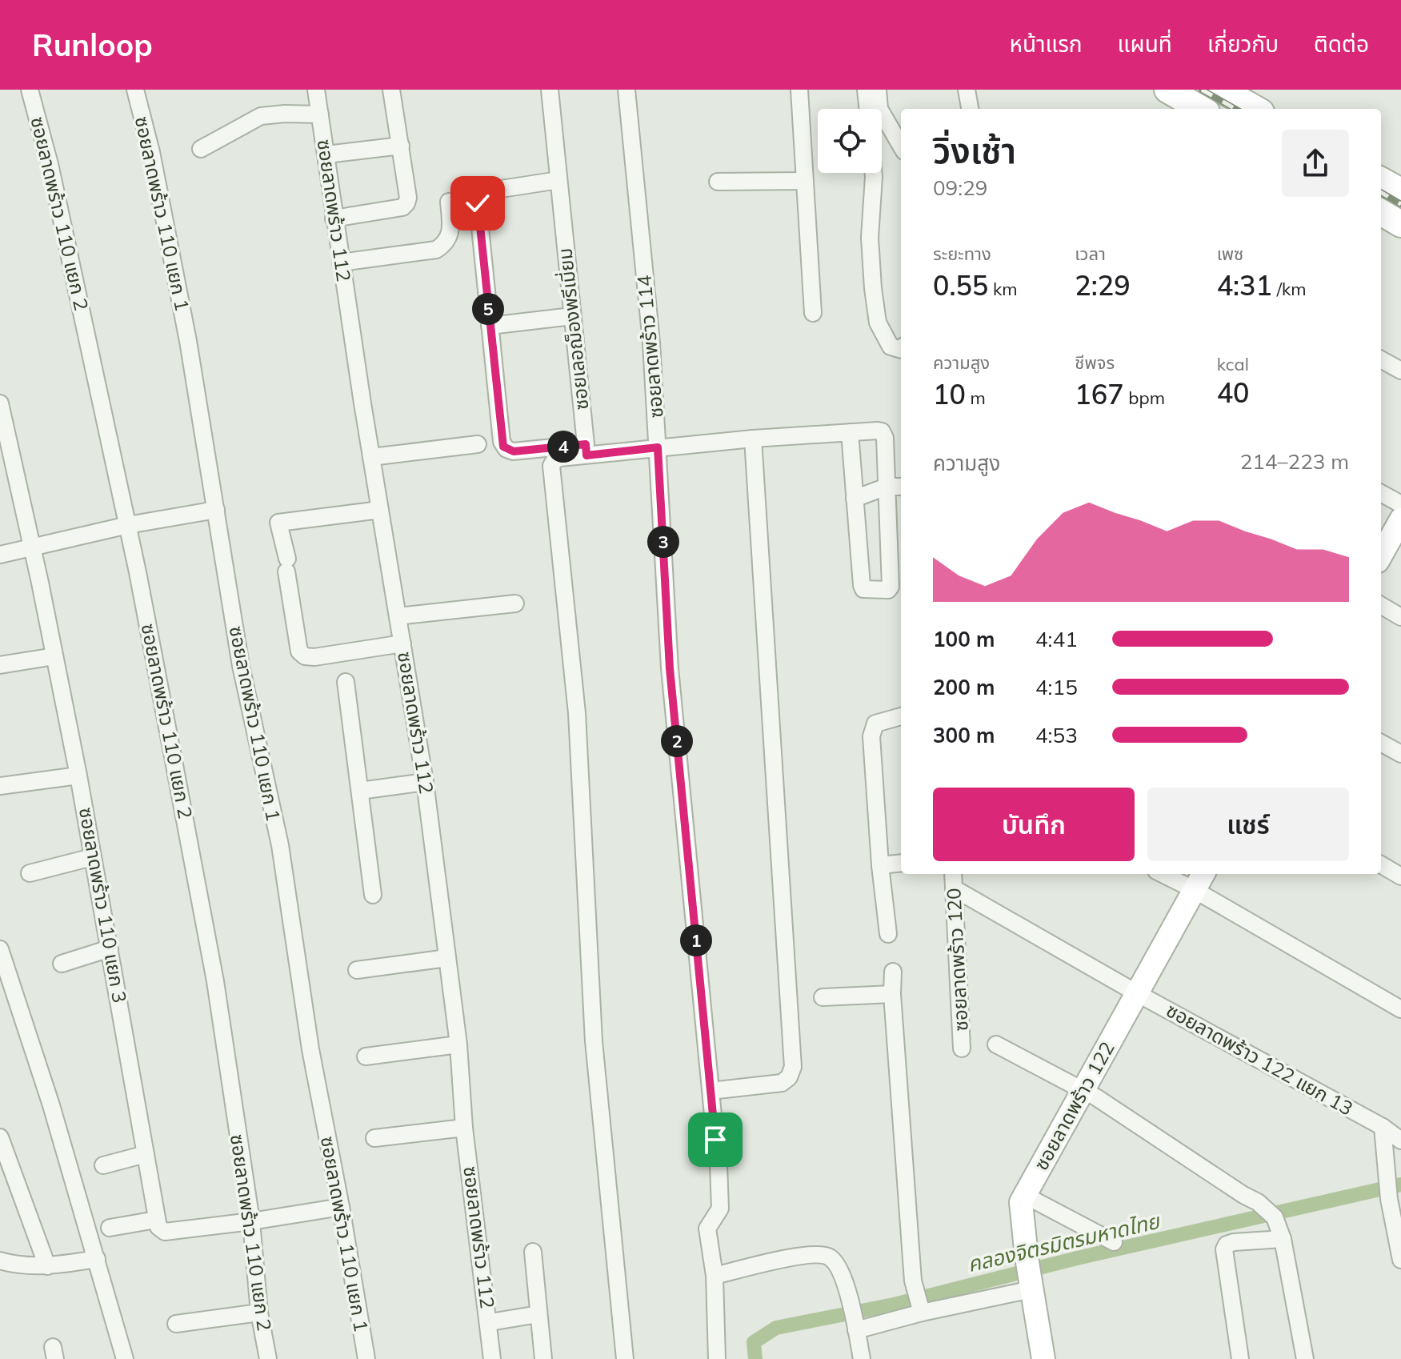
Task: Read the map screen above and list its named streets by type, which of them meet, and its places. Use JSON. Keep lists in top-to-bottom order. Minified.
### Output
{"streets":{"street":["ซอยลาดพร้าว 112","ซอยลาดพร้าว 110 แยก 2","ซอยลาดพร้าว 110 แยก 1","ซอยเลอฌ็องพรีเมี่ยม","ซอยลาดพร้าว 114","ซอยลาดพร้าว 110 แยก 3","ซอยลาดพร้าว 120","ซอยลาดพร้าว 122 แยก 13","ซอยลาดพร้าว 122"]},"crossings":[["ซอยลาดพร้าว 120","ซอยลาดพร้าว 122 แยก 13"],["ซอยลาดพร้าว 122 แยก 13","ซอยลาดพร้าว 122"]],"water":["คลองจิตรมิตรมหาดไทย"],"page":{"header":"Runloop","nav":["หน้าแรก","แผนที่","เกี่ยวกับ","ติดต่อ"],"heading":["วิ่งเช้า","09:29"],"stats":[["ระยะทาง","0.55 km"],["เวลา","2:29"],["เพซ","4:31 /km"],["ความสูง","10 m"],["ชีพจร","167 bpm"],["kcal","40"]],"pins":["5","4","3","2","1"],"chart":["ความสูง","214–223 m"],"list":[{"name":"100 m","note":"4:41"},{"name":"200 m","note":"4:15"},{"name":"300 m","note":"4:53"}],"buttons":["บันทึก","แชร์"]}}
